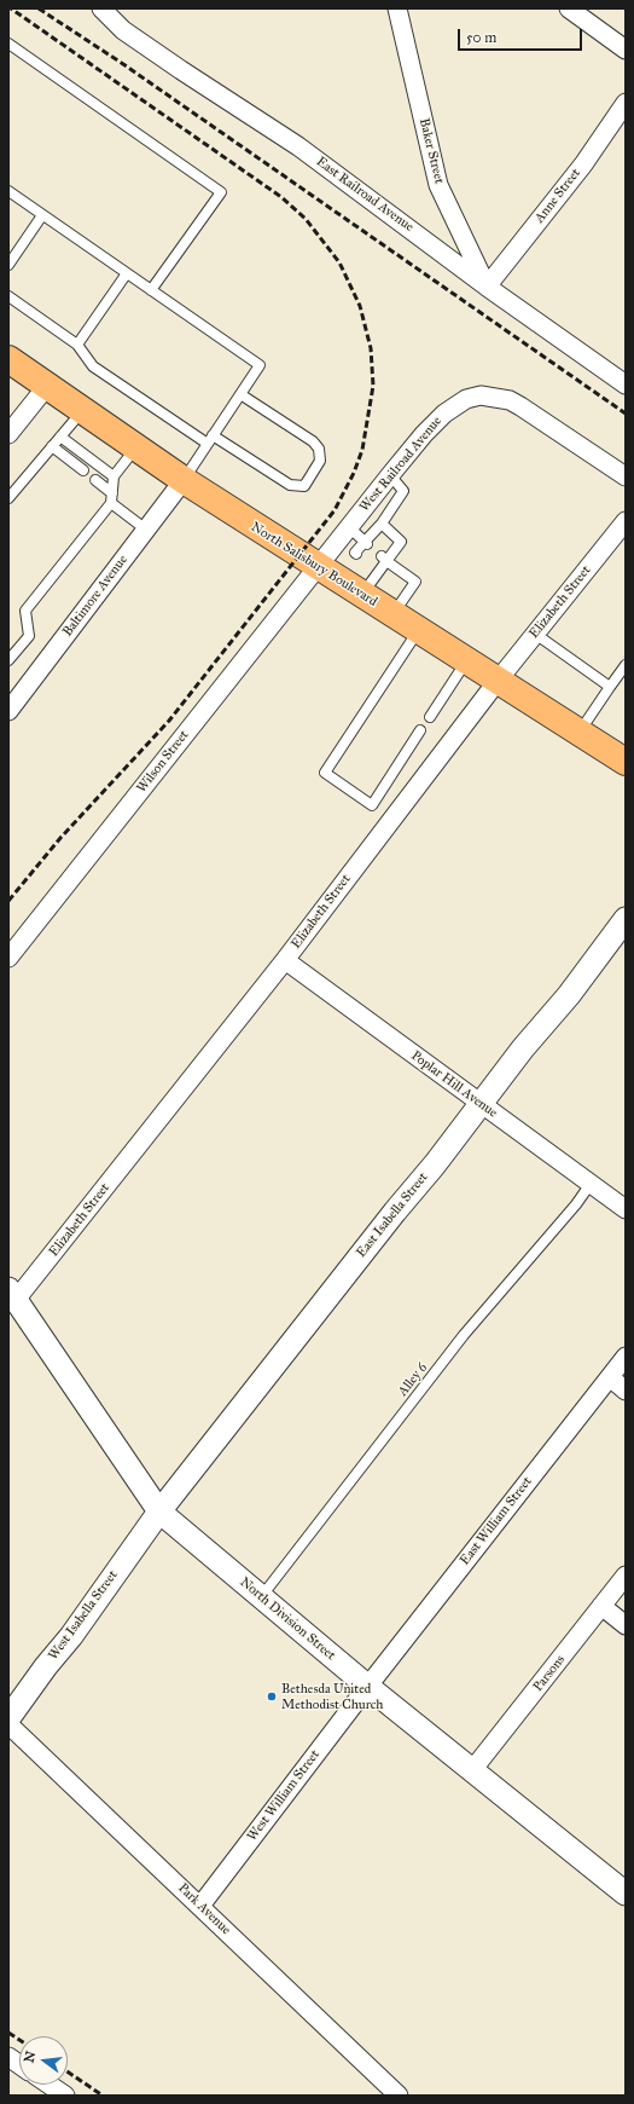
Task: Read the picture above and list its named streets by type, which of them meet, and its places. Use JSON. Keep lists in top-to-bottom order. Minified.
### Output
{"streets":{"main road":["North Salisbury Boulevard"],"street":["Baker Street","East Railroad Avenue","Anne Street","West Railroad Avenue","Baltimore Avenue","Elizabeth Street","Wilson Street","Poplar Hill Avenue","East Isabella Street","East William Street","West Isabella Street","North Division Street","Parsons","West William Street","Park Avenue"],"lane":["Alley 6"]},"crossings":[["Baker Street","East Railroad Avenue"],["Baker Street","Anne Street"],["East Railroad Avenue","Anne Street"],["West Railroad Avenue","North Salisbury Boulevard"],["West Railroad Avenue","Wilson Street"],["North Salisbury Boulevard","Baltimore Avenue"],["North Salisbury Boulevard","Elizabeth Street"],["North Salisbury Boulevard","Wilson Street"],["Elizabeth Street","Poplar Hill Avenue"],["Elizabeth Street","North Division Street"],["Poplar Hill Avenue","East Isabella Street"],["Poplar Hill Avenue","Alley 6"],["East Isabella Street","West Isabella Street"],["East Isabella Street","North Division Street"],["Alley 6","North Division Street"],["East William Street","North Division Street"],["East William Street","West William Street"],["West Isabella Street","North Division Street"],["North Division Street","Parsons"],["North Division Street","West William Street"],["West William Street","Park Avenue"]],"places":["Bethesda United Methodist Church"],"scale_bar":"50 m","north":"left"}
